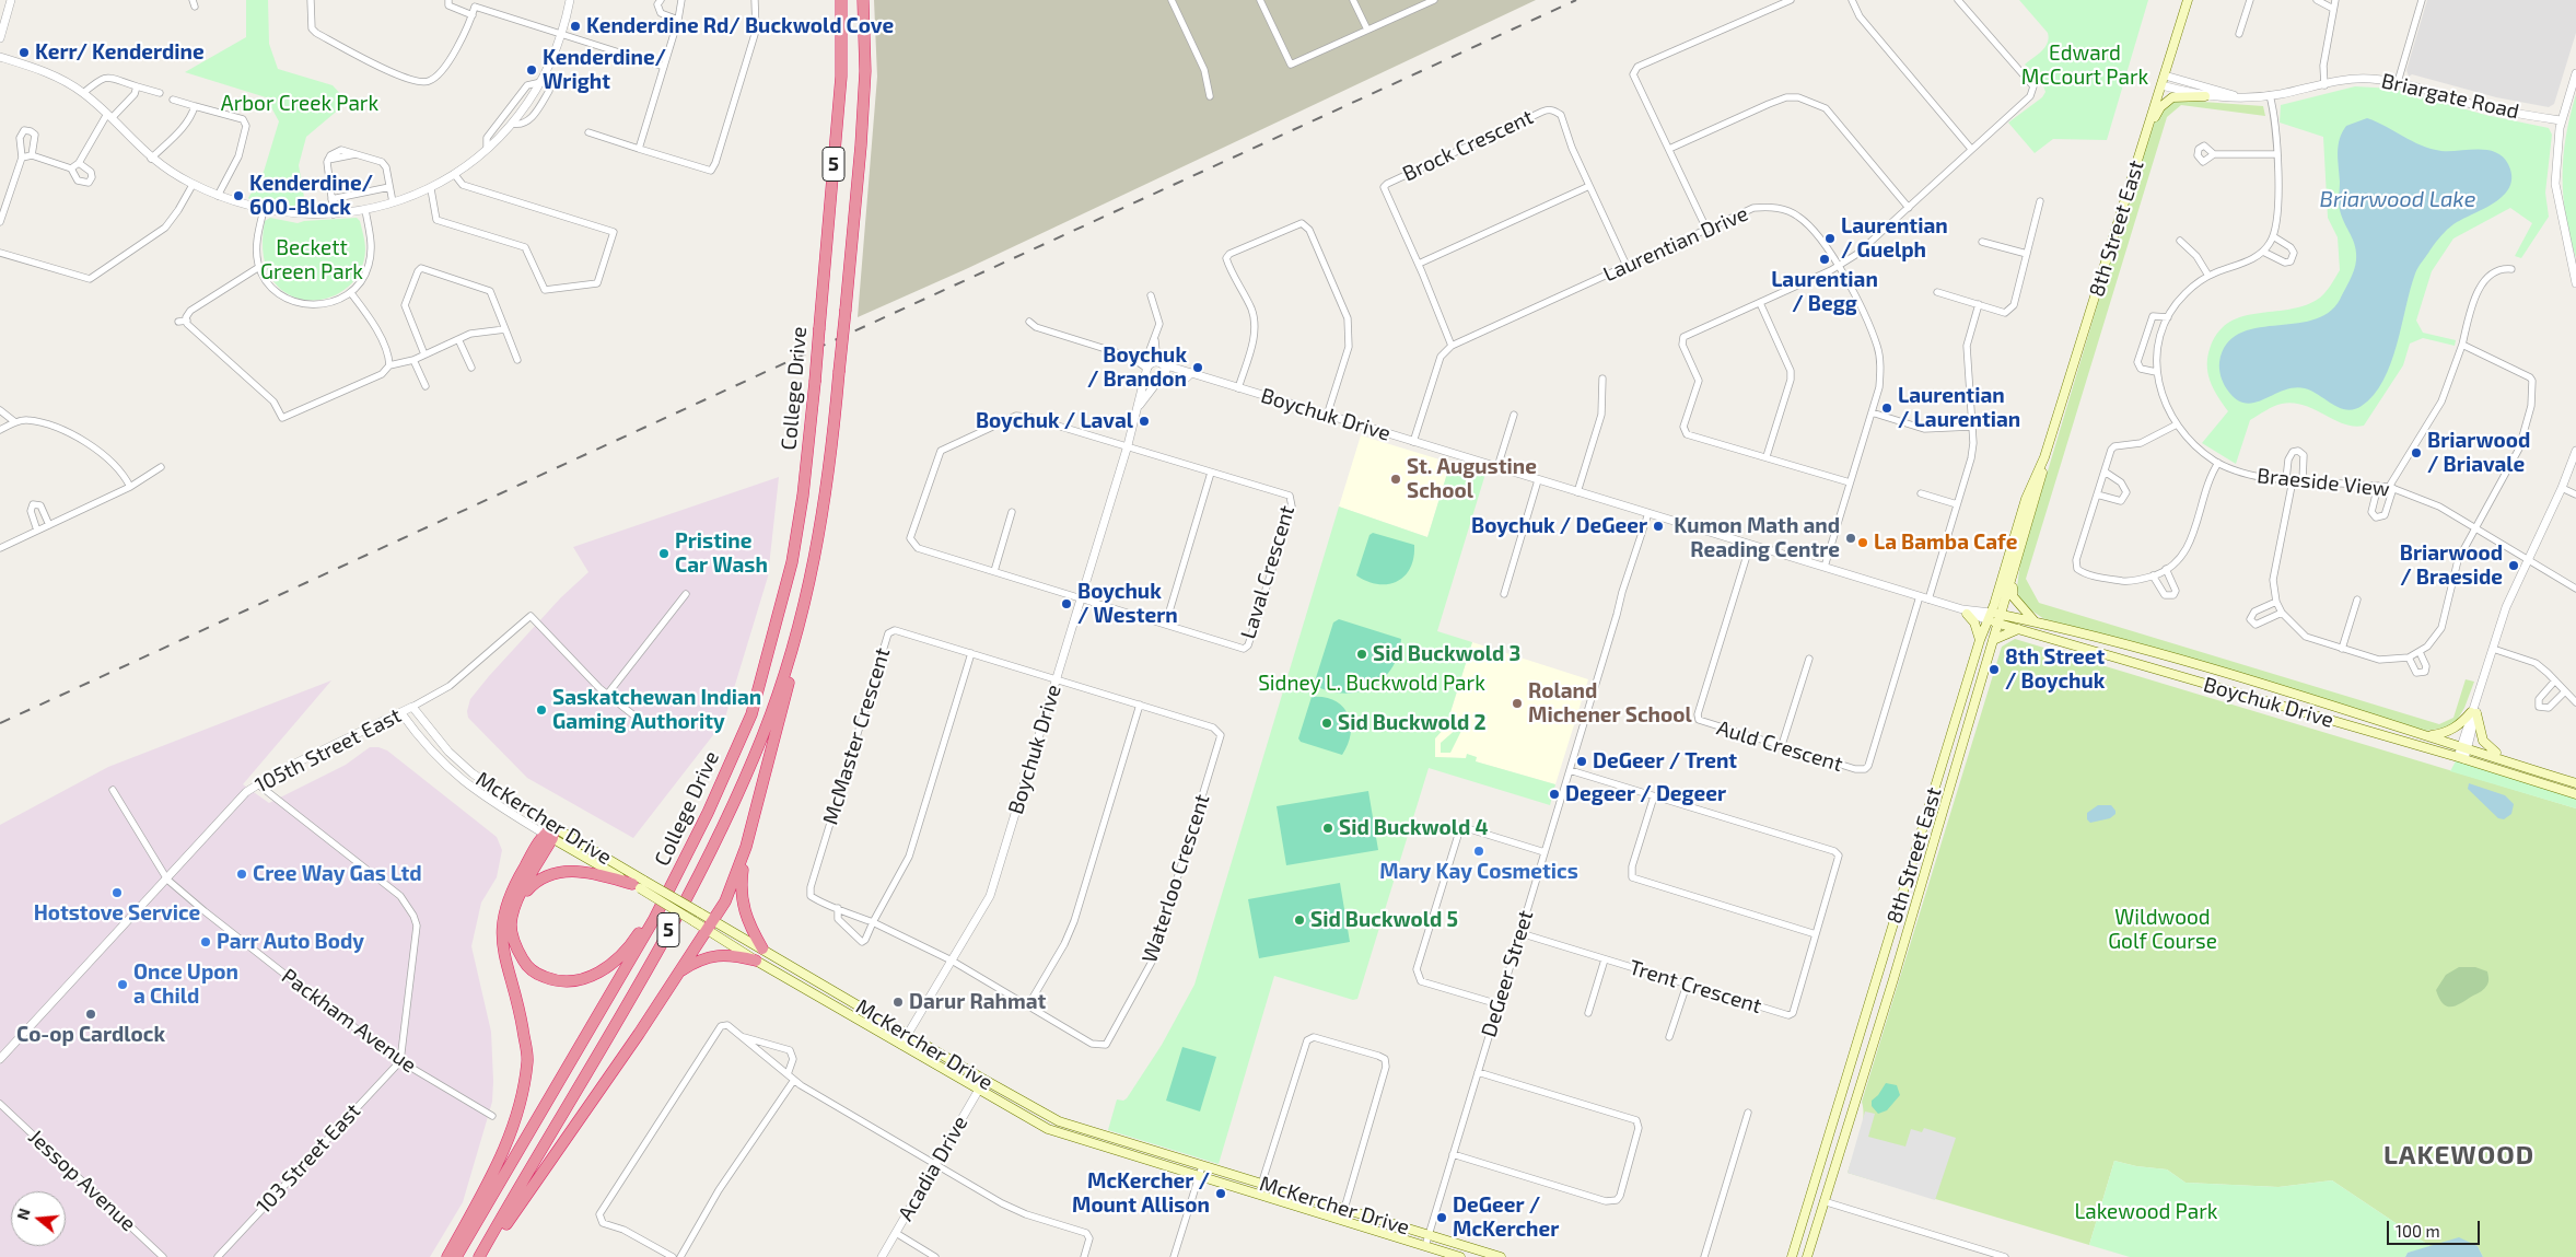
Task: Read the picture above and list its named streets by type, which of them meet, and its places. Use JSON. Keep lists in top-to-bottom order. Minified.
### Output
{"streets":{"highway":["5","College Drive"],"main road":["8th Street East","Boychuk Drive","McKercher Drive"],"street":["Briargate Road","Brock Crescent","Laurentian Drive","Braeside View","Laval Crescent","McMaster Crescent","Auld Crescent","105th Street East","Waterloo Crescent","DeGeer Street","Trent Crescent","Packham Avenue","103 Street East","Acadia Drive","Jessop Avenue"]},"crossings":[["Briargate Road","8th Street East"],["Briargate Road","Braeside View"],["Brock Crescent","Laurentian Drive"],["8th Street East","Boychuk Drive"],["Laurentian Drive","Boychuk Drive"],["Boychuk Drive","Laval Crescent"],["Boychuk Drive","McMaster Crescent"],["Boychuk Drive","Auld Crescent"],["Boychuk Drive","McKercher Drive"],["Boychuk Drive","Waterloo Crescent"],["Boychuk Drive","DeGeer Street"],["McMaster Crescent","Waterloo Crescent"],["105th Street East","McKercher Drive"],["105th Street East","Packham Avenue"],["McKercher Drive","DeGeer Street"],["McKercher Drive","Acadia Drive"],["DeGeer Street","Trent Crescent"],["Packham Avenue","103 Street East"]],"districts":["LAKEWOOD"],"water":["Briarwood Lake"],"parks":["Edward McCourt Park","Arbor Creek Park","Beckett Green Park","Sidney L. Buckwold Park","Wildwood Golf Course","Lakewood Park"],"places":["Kenderdine Rd/ Buckwold Cove","Kerr/ Kenderdine","Kenderdine/ Wright","Kenderdine/ 600-Block","Laurentian / Guelph","Laurentian / Begg","Boychuk / Brandon","Laurentian / Laurentian","Boychuk / Laval","Briarwood / Briavale","St. Augustine School","Boychuk / DeGeer","Kumon Math and Reading Centre","La Bamba Cafe","Pristine Car Wash","Briarwood / Braeside","Boychuk / Western","Sid Buckwold 3","8th Street / Boychuk","Roland Michener School","Saskatchewan Indian Gaming Authority","Sid Buckwold 2","DeGeer / Trent","Degeer / Degeer","Sid Buckwold 4","Mary Kay Cosmetics","Cree Way Gas Ltd","Hotstove Service","Sid Buckwold 5","Parr Auto Body","Once Upon a Child","Darur Rahmat","Co-op Cardlock","McKercher / Mount Allison","DeGeer / McKercher"],"scale_bar":"100 m","north":"left"}
